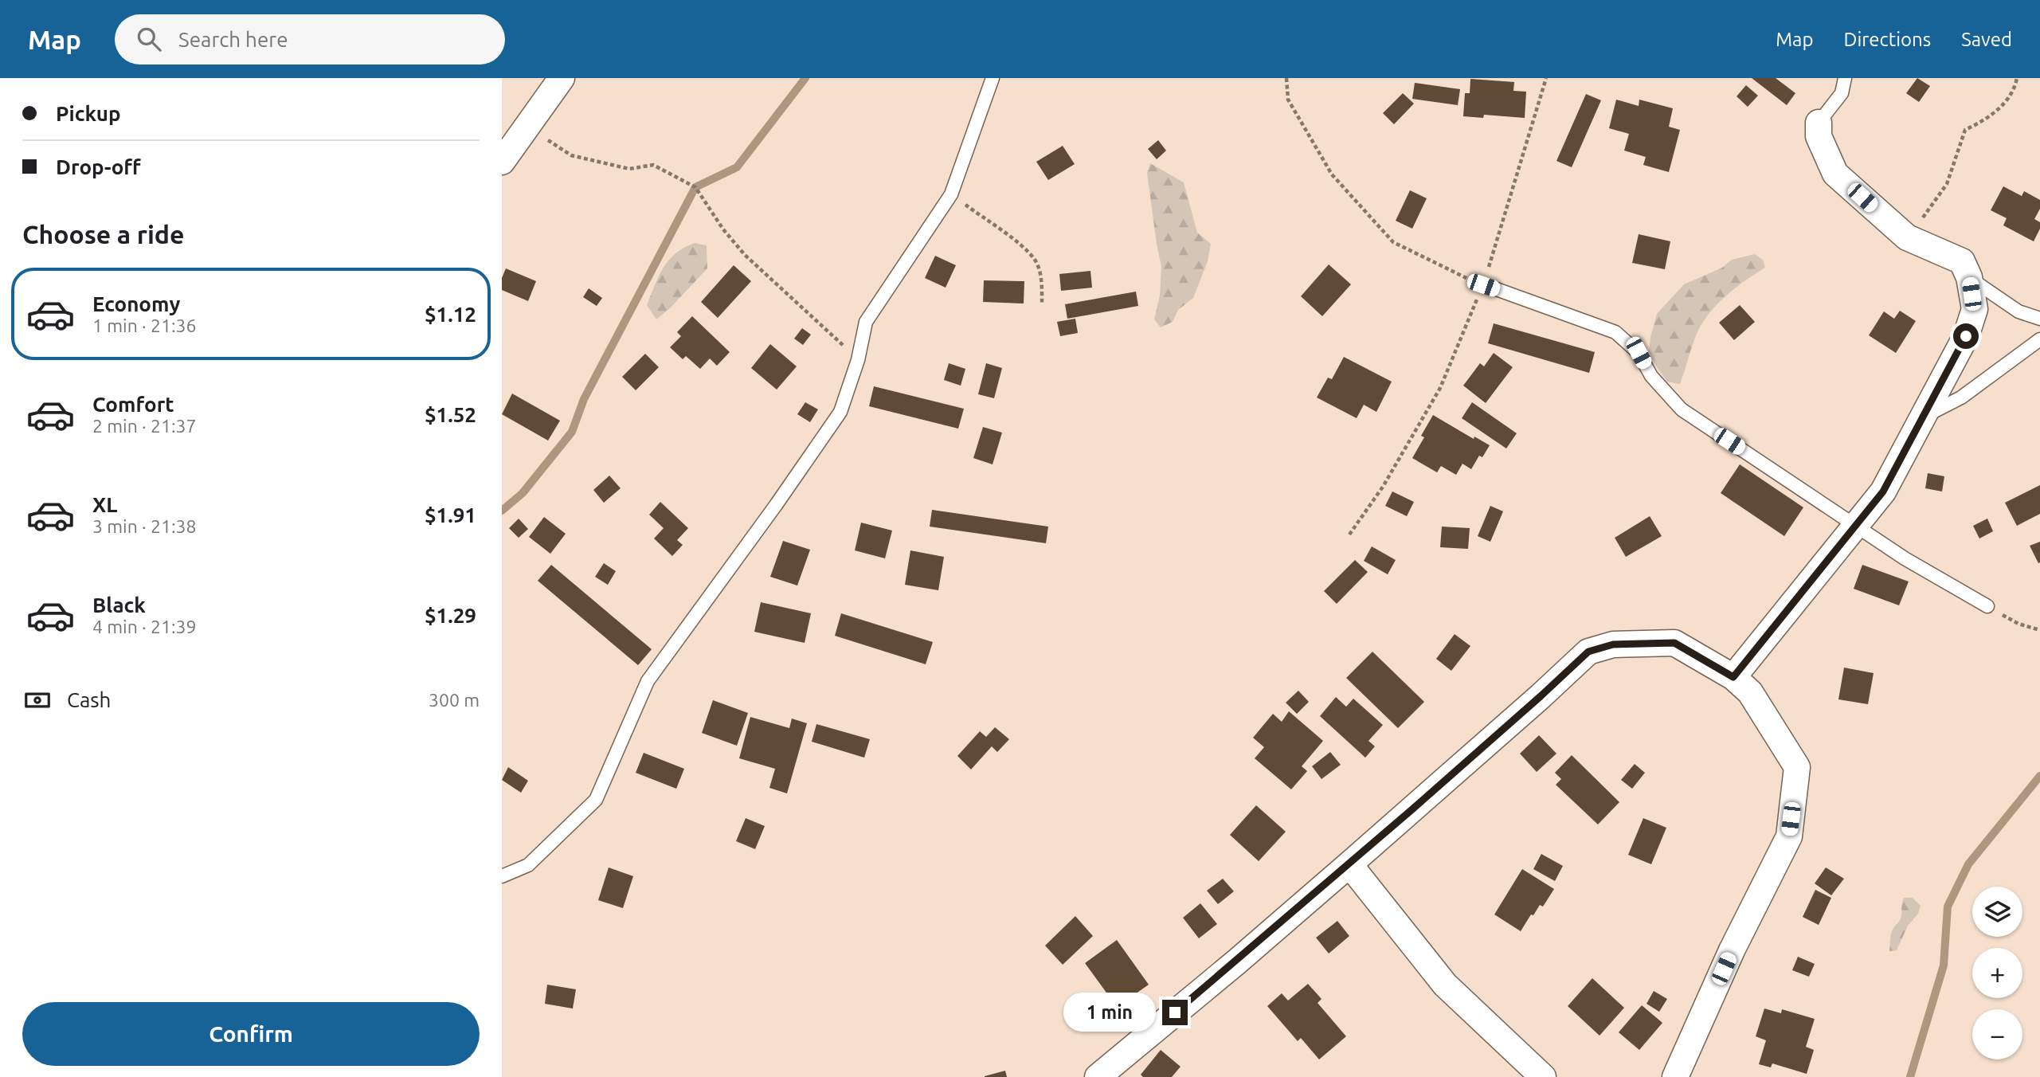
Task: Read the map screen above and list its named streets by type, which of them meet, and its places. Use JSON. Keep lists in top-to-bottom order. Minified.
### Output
{"page":{"header":"Map","search":"Search here","nav":["Map","Directions","Saved"],"banner":["Pickup","Drop-off"],"heading":"Choose a ride","list":[{"name":"Economy","note":"1 min · 21:36","value":"$1.12"},{"name":"Comfort","note":"2 min · 21:37","value":"$1.52"},{"name":"XL","note":"3 min · 21:38","value":"$1.91"},{"name":"Black","note":"4 min · 21:39","value":"$1.29"}],"pay":["Cash","300 m"],"map_buttons":["+","−"],"buttons":"Confirm","bubble":"1 min"}}
